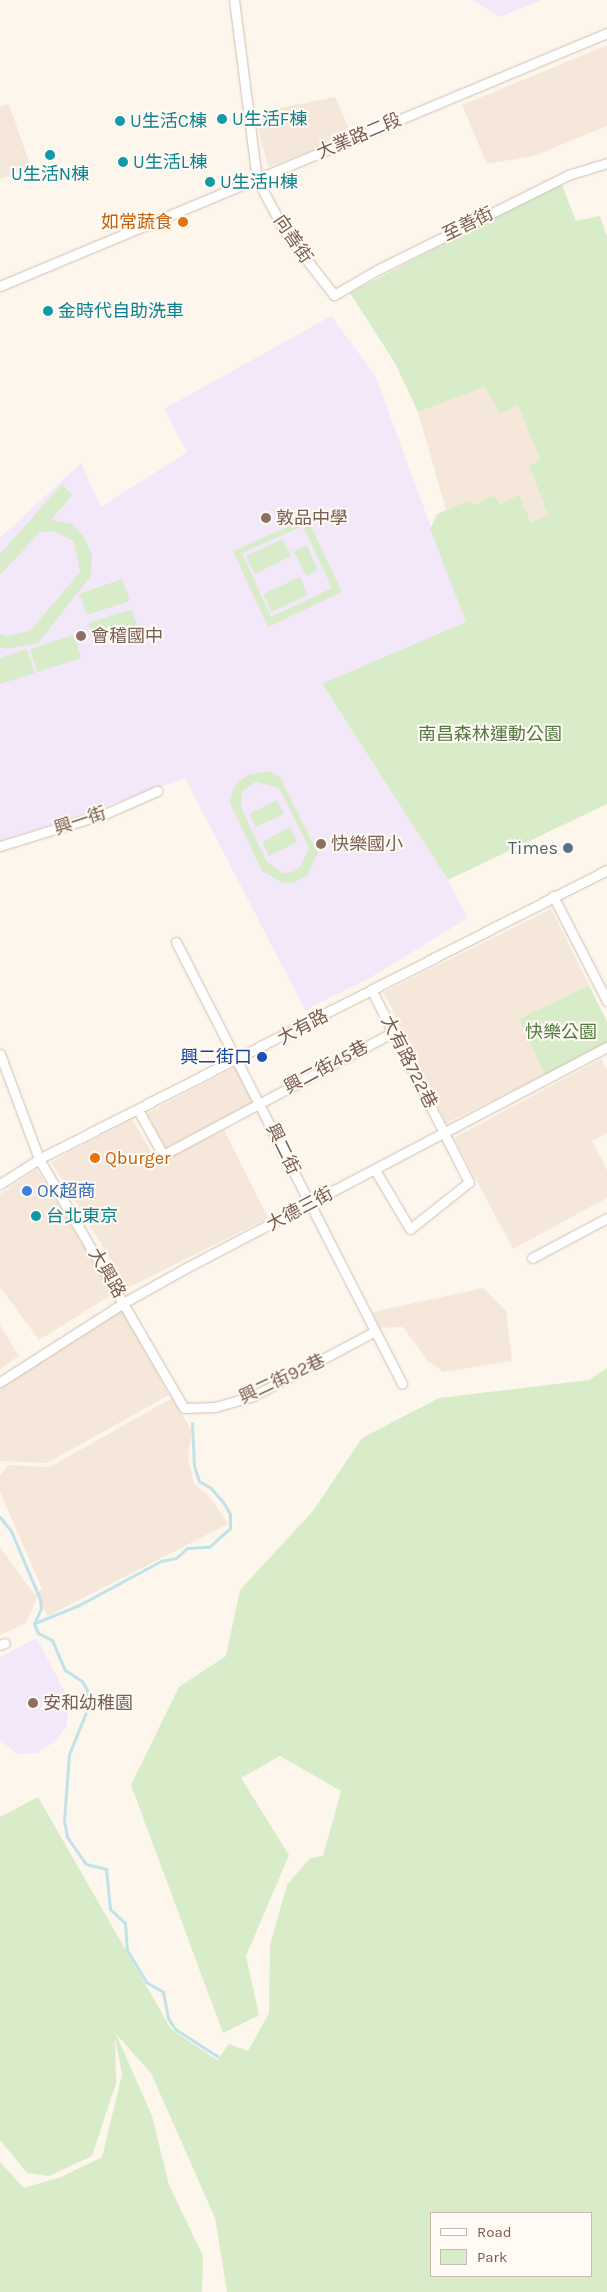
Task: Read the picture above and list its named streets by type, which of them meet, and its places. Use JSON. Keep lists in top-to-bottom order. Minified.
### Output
{"streets":{"street":["大業路二段","至善街","向善街","興一街","大有路","大有路722巷","興二街45巷","興二街","大德三街","大興路","興二街92巷"]},"crossings":[["大業路二段","向善街"],["至善街","向善街"],["大有路","大有路722巷"],["大有路","興二街45巷"],["大有路","興二街"],["大有路","大興路"],["大有路722巷","興二街45巷"],["大有路722巷","大德三街"],["興二街45巷","興二街"],["興二街","大德三街"],["興二街","興二街92巷"],["大德三街","大興路"],["大興路","興二街92巷"]],"parks":["南昌森林運動公園","快樂公園"],"places":["U生活F棟","U生活C棟","U生活N棟","U生活L棟","U生活H棟","如常蔬食","金時代自助洗車","敦品中學","會稽國中","快樂國小","Times","興二街口","Qburger","OK超商","台北東京","安和幼稚園"],"legend":["Road","Park"]}
